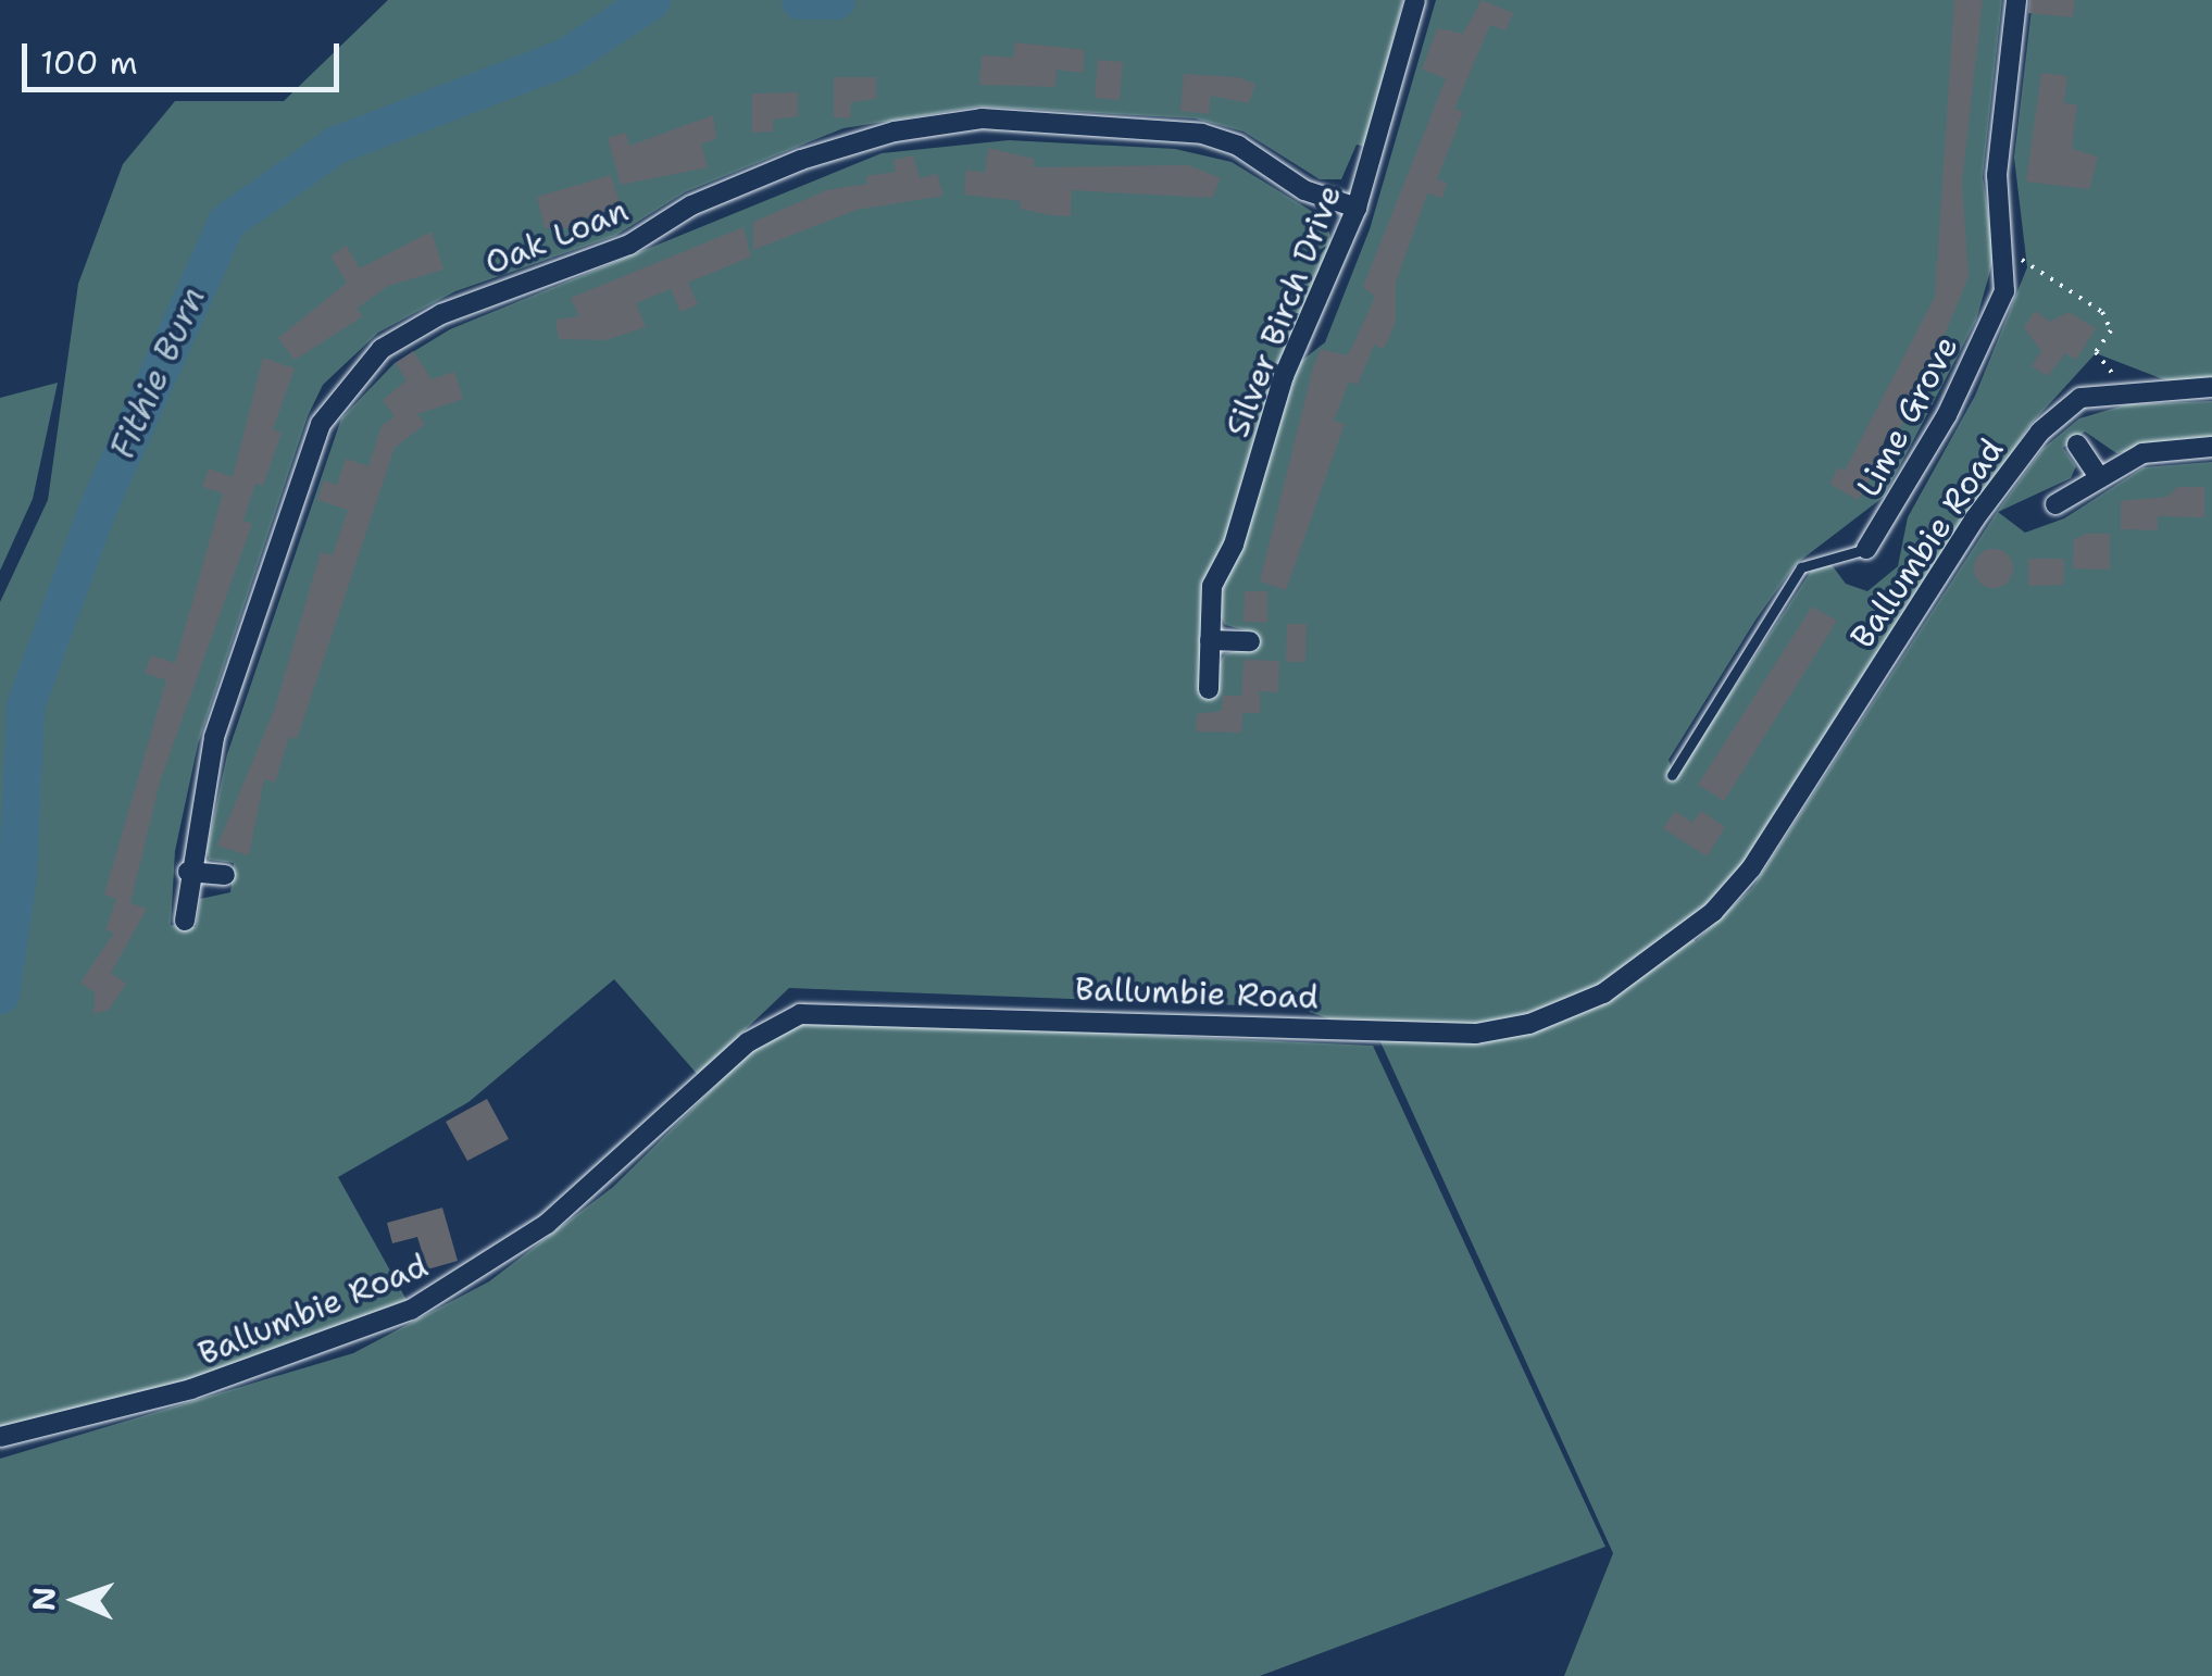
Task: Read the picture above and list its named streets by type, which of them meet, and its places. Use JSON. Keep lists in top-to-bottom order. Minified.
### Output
{"streets":{"street":["Oak Loan","Silver Birch Drive","Lime Grove","Ballumbie Road"]},"crossings":[["Oak Loan","Silver Birch Drive"]],"water":["Fithie Burn"],"scale_bar":"100 m","north":"left"}
